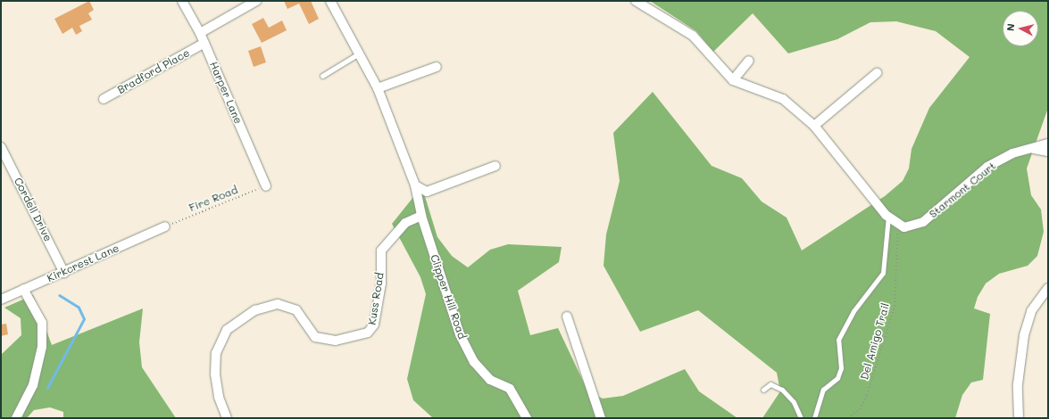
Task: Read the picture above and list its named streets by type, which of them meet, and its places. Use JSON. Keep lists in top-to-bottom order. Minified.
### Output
{"streets":{"street":["Bradford Place","Harper Lane","Starmont Court","Cordell Drive","Kirkcrest Lane","Clipper Hill Road","Kuss Road"],"path":["Fire Road","Del Amigo Trail"]},"crossings":[["Bradford Place","Harper Lane"],["Harper Lane","Fire Road"],["Starmont Court","Del Amigo Trail"],["Fire Road","Kirkcrest Lane"],["Cordell Drive","Kirkcrest Lane"],["Clipper Hill Road","Kuss Road"]],"north":"left"}
